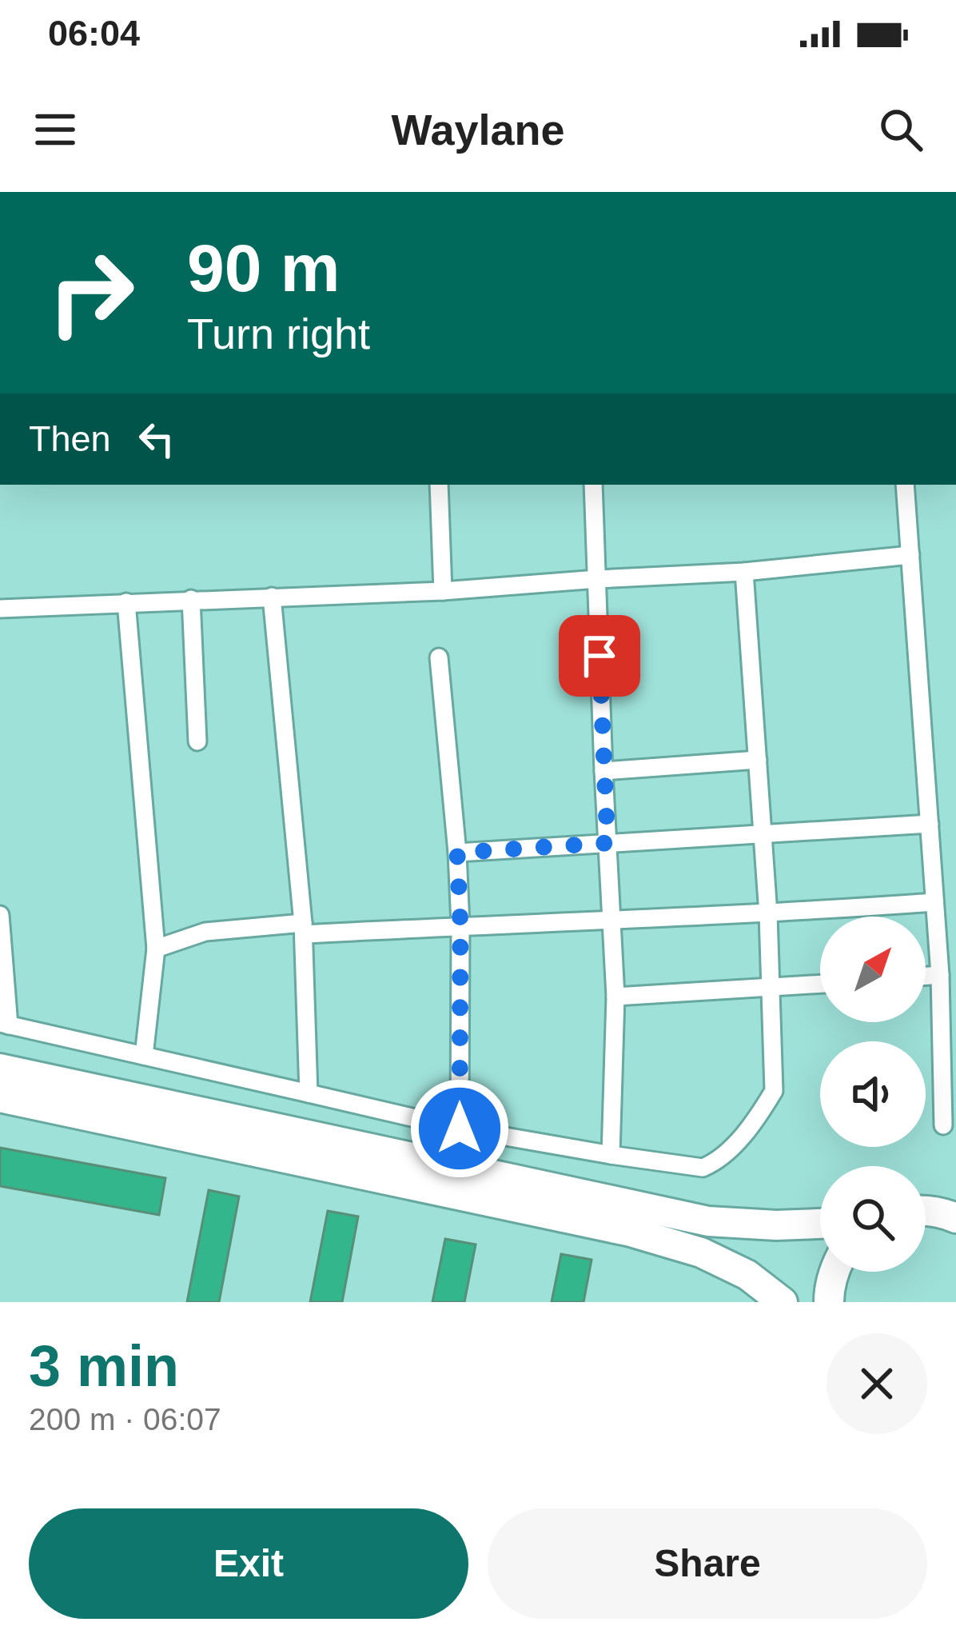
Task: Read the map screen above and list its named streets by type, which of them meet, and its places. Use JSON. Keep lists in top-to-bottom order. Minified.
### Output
{"north":"top right","page":{"status":"06:04","header":"Waylane","turn":["90 m","Turn right"],"then":"Then","heading":["3 min","200 m · 06:07"],"buttons":["Exit","Share"]}}
